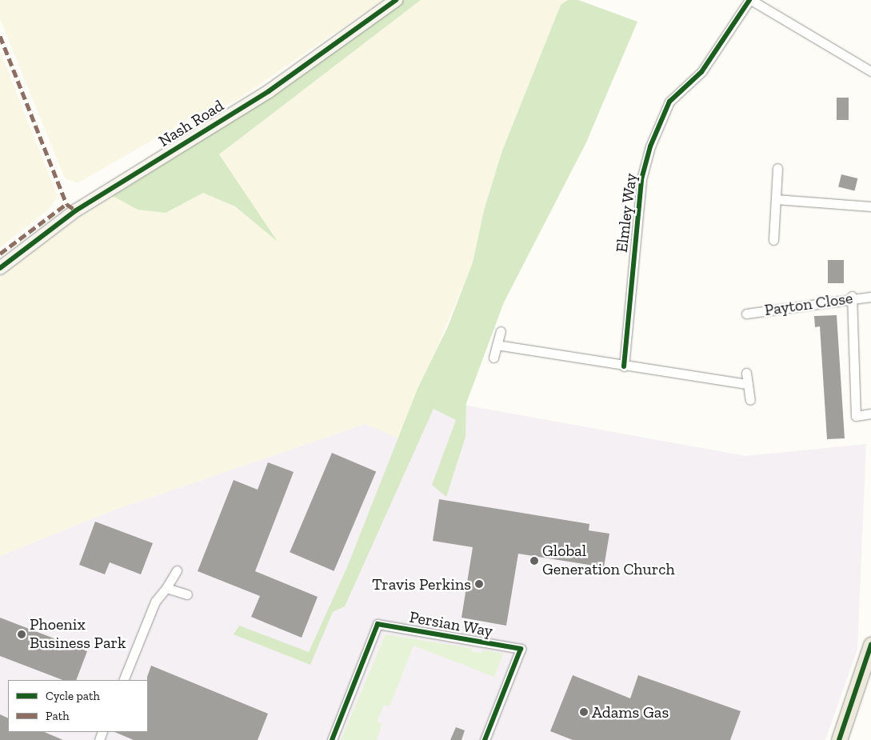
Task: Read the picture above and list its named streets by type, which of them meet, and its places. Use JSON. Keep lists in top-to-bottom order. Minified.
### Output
{"streets":{"street":["Nash Road","Elmley Way","Payton Close","Persian Way"]},"places":["Global Generation Church","Travis Perkins","Phoenix Business Park","Adams Gas"],"legend":["Cycle path","Path"]}
